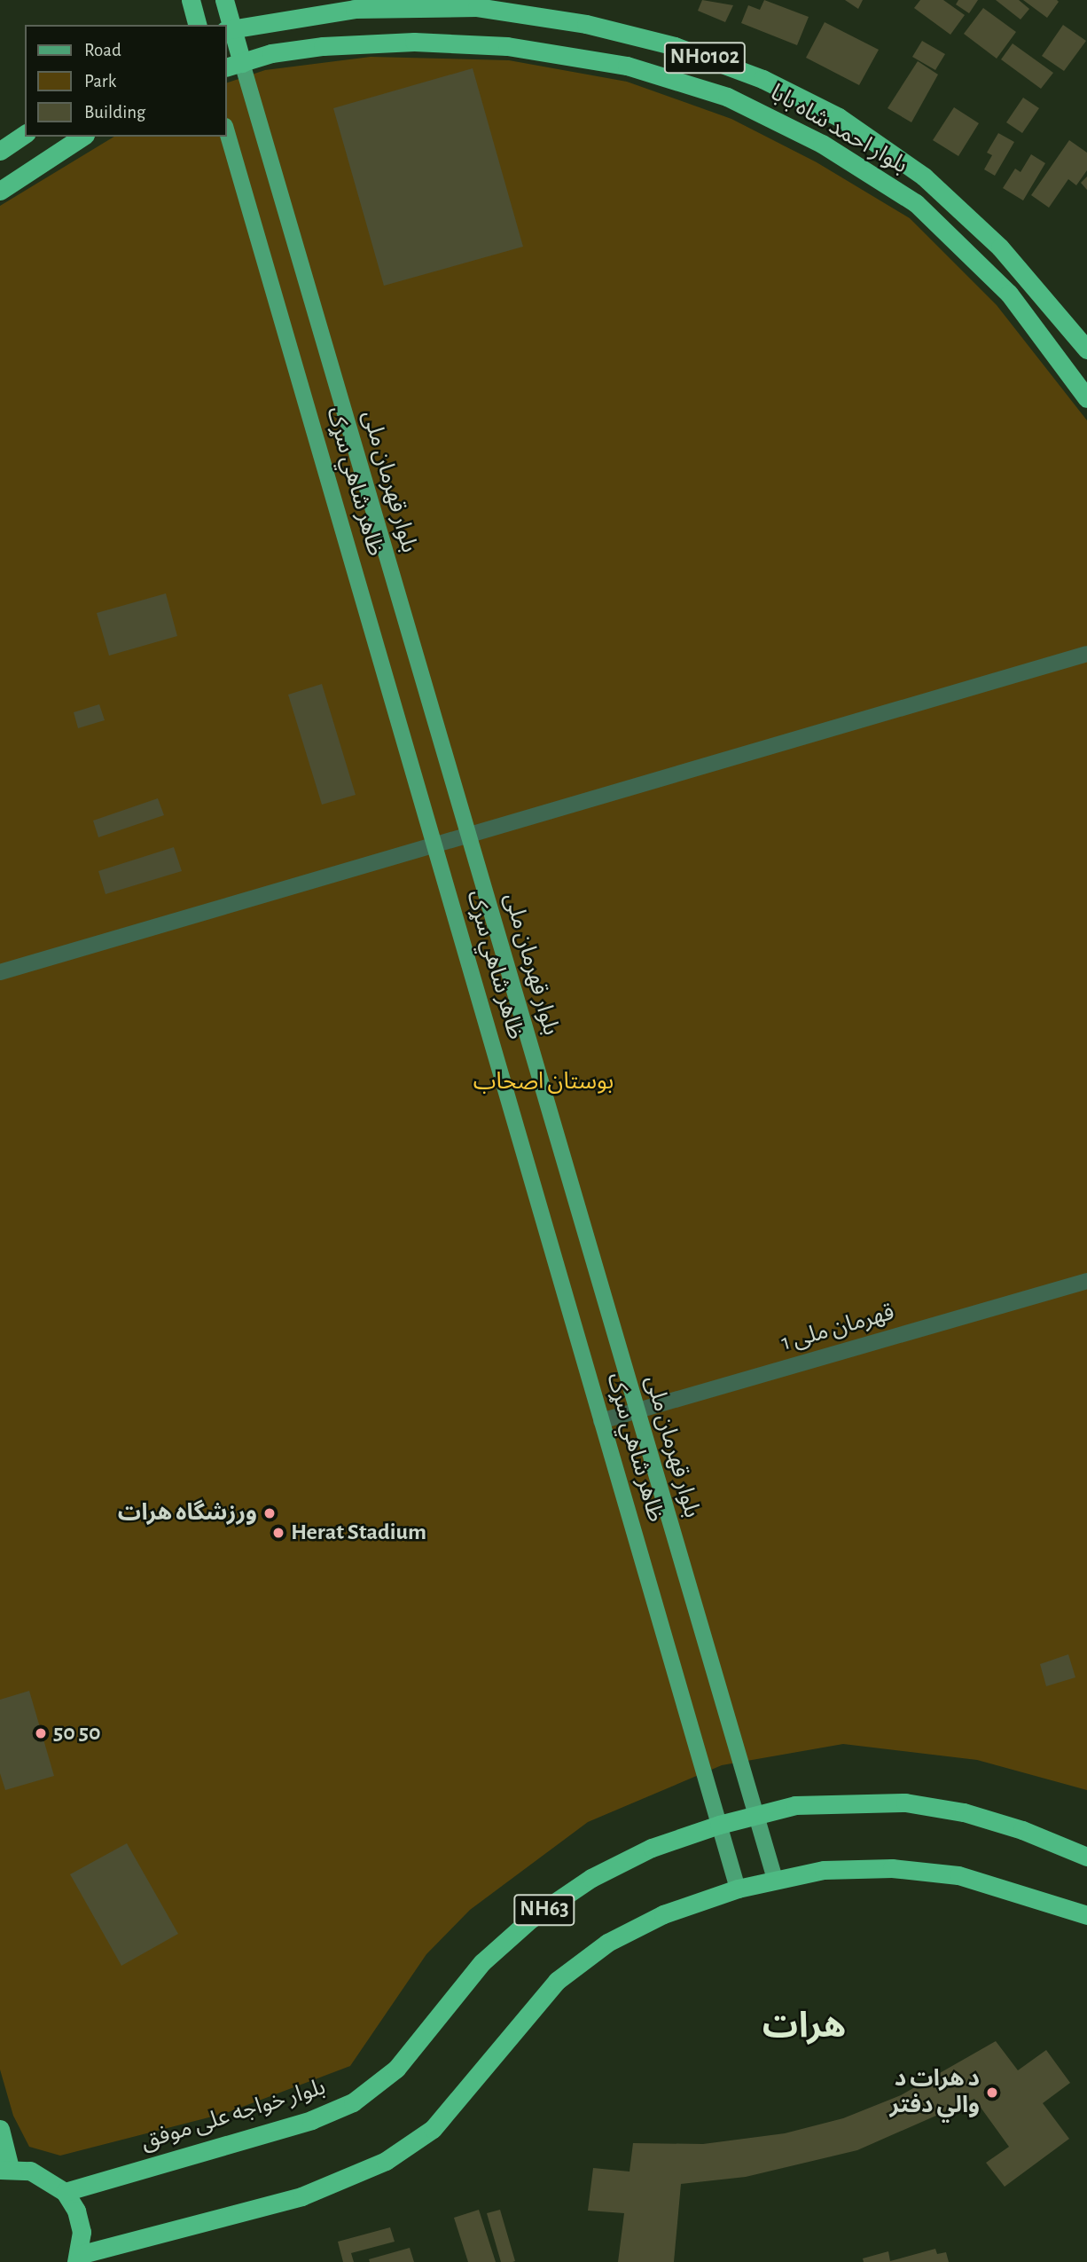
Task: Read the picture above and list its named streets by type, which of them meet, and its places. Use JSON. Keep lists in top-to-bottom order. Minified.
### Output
{"streets":{"highway":["NH0102","بلوار احمد شاه بابا","NH63","بلوار خواجه علی موفق"],"main road":["ظاهر شاهي سړک","بلوار قهرمان ملی"],"street":["قهرمان ملی 1"]},"crossings":[["بلوار احمد شاه بابا","بلوار قهرمان ملی"],["ظاهر شاهي سړک","قهرمان ملی 1"],["ظاهر شاهي سړک","NH63"],["ظاهر شاهي سړک","بلوار خواجه علی موفق"],["بلوار قهرمان ملی","قهرمان ملی 1"],["بلوار قهرمان ملی","NH63"],["بلوار قهرمان ملی","بلوار خواجه علی موفق"]],"districts":["هرات"],"parks":["بوستان اصحاب"],"places":["ورزشگاه هرات","Herat Stadium","50 50","د هرات د والي دفتر"],"legend":["Road","Park","Building"]}
